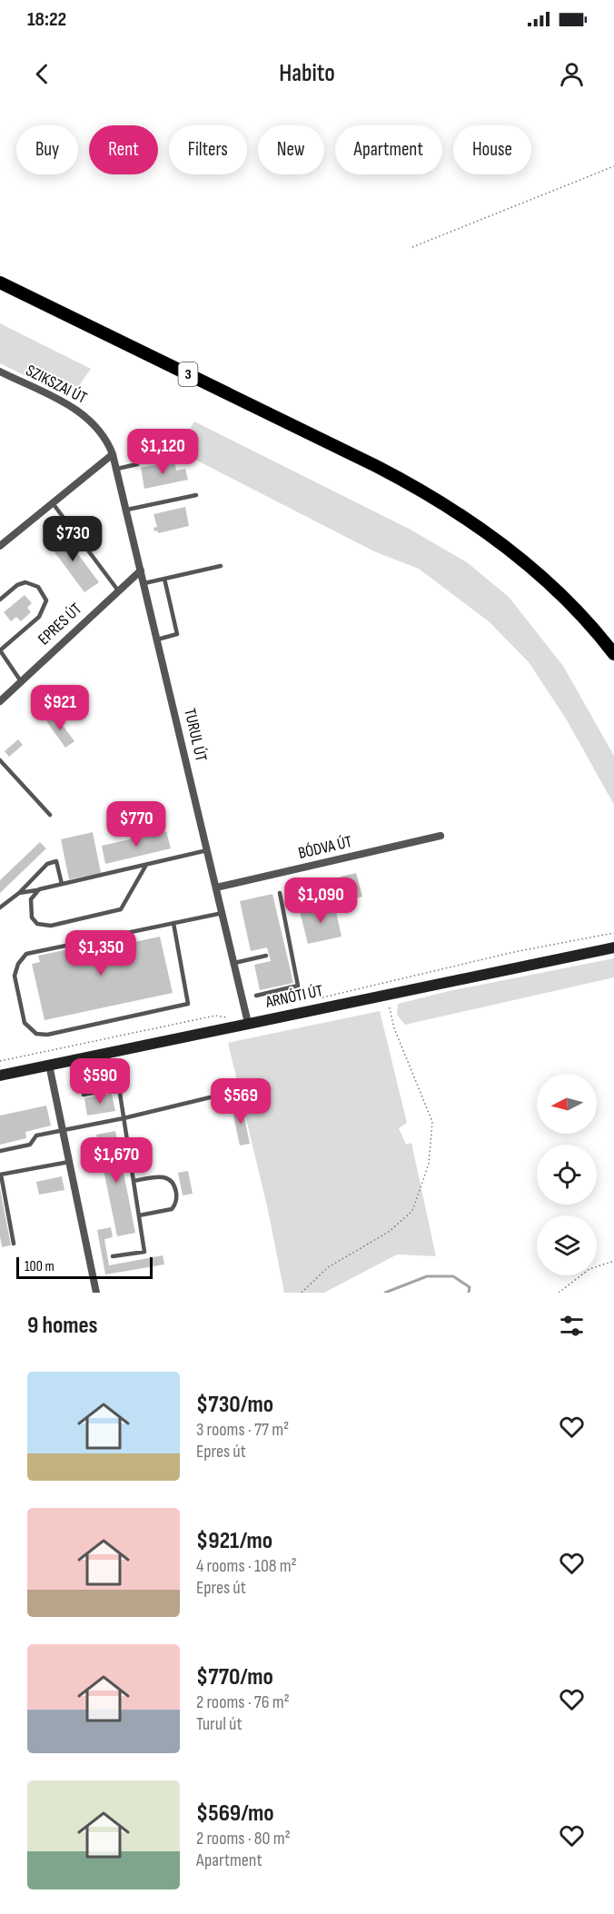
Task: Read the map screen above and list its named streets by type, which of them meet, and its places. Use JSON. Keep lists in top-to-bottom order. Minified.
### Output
{"streets":{"main road":["3","ARNÓTI ÚT"],"street":["SZIKSZAI ÚT","EPRES ÚT","TURUL ÚT","BÓDVA ÚT"]},"crossings":[["SZIKSZAI ÚT","TURUL ÚT"],["EPRES ÚT","TURUL ÚT"],["TURUL ÚT","BÓDVA ÚT"],["TURUL ÚT","ARNÓTI ÚT"]],"scale_bar":"100 m","north":"left","page":{"status":"18:22","header":"Habito","chip":["Buy","Rent","Filters","New","Apartment","House"],"price":["$1,120","$730","$921","$770","$1,090","$1,350","$590","$569","$1,670"],"scale":"100 m","heading":"9 homes","list":[{"name":"$730/mo","note":"3 rooms · 77 m² · Epres út"},{"name":"$921/mo","note":"4 rooms · 108 m² · Epres út"},{"name":"$770/mo","note":"2 rooms · 76 m² · Turul út"},{"name":"$569/mo","note":"2 rooms · 80 m² · Apartment"}]}}
